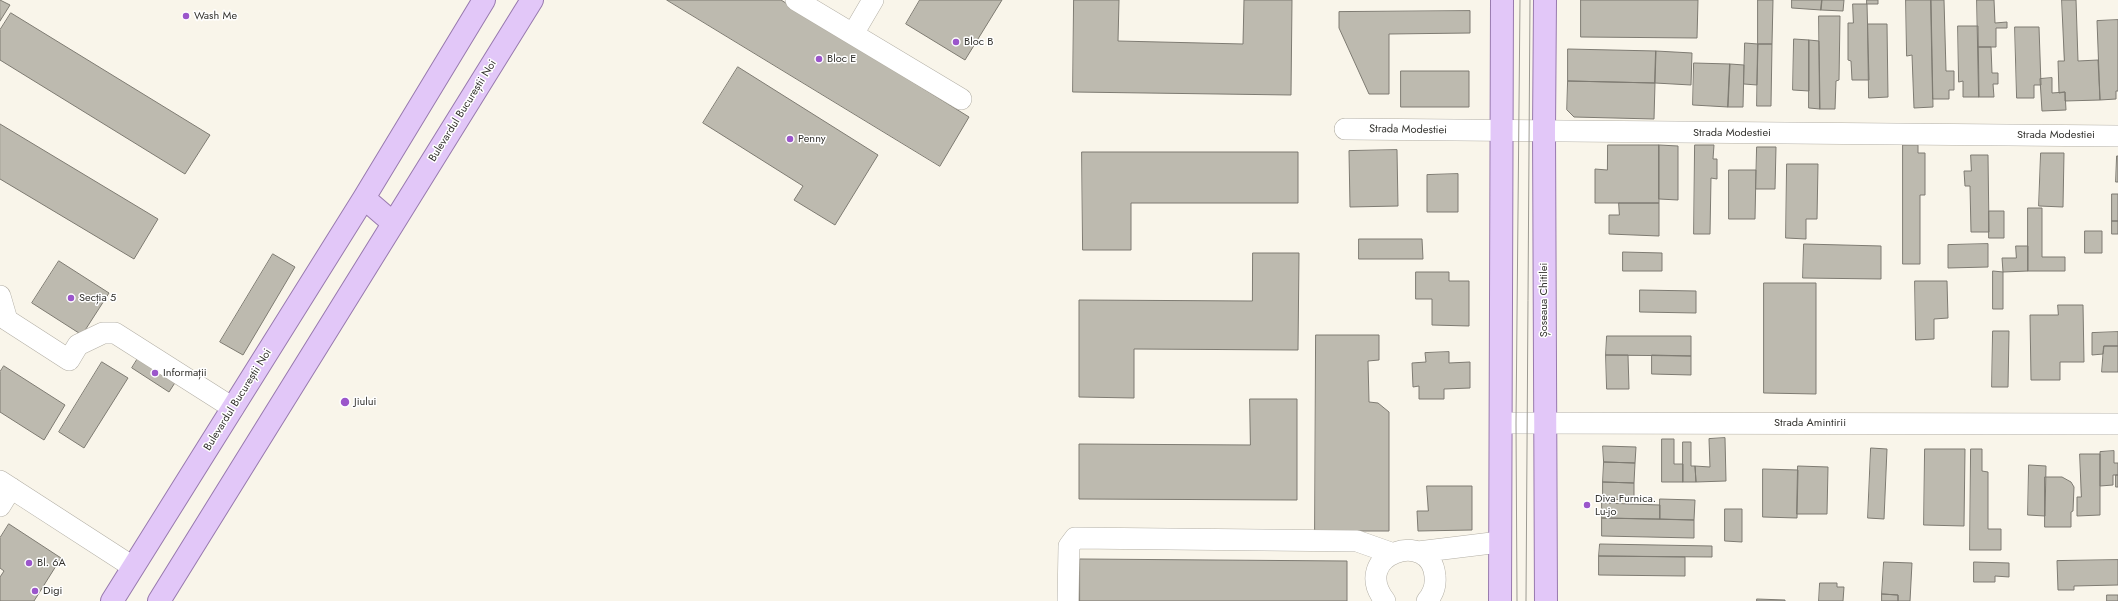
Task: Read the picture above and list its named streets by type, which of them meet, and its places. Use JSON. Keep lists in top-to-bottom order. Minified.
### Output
{"streets":{"main road":["Bulevardul Bucureștii Noi","Șoseaua Chitilei"],"street":["Strada Modestiei","Strada Amintirii"]},"crossings":[["Strada Modestiei","Șoseaua Chitilei"],["Șoseaua Chitilei","Strada Amintirii"]],"places":["Wash Me","Bloc B","Bloc E","Penny","Secția 5","Informații","Jiului","Diva Furnica. Lu-jo","Bl. 6A","Digi"]}
